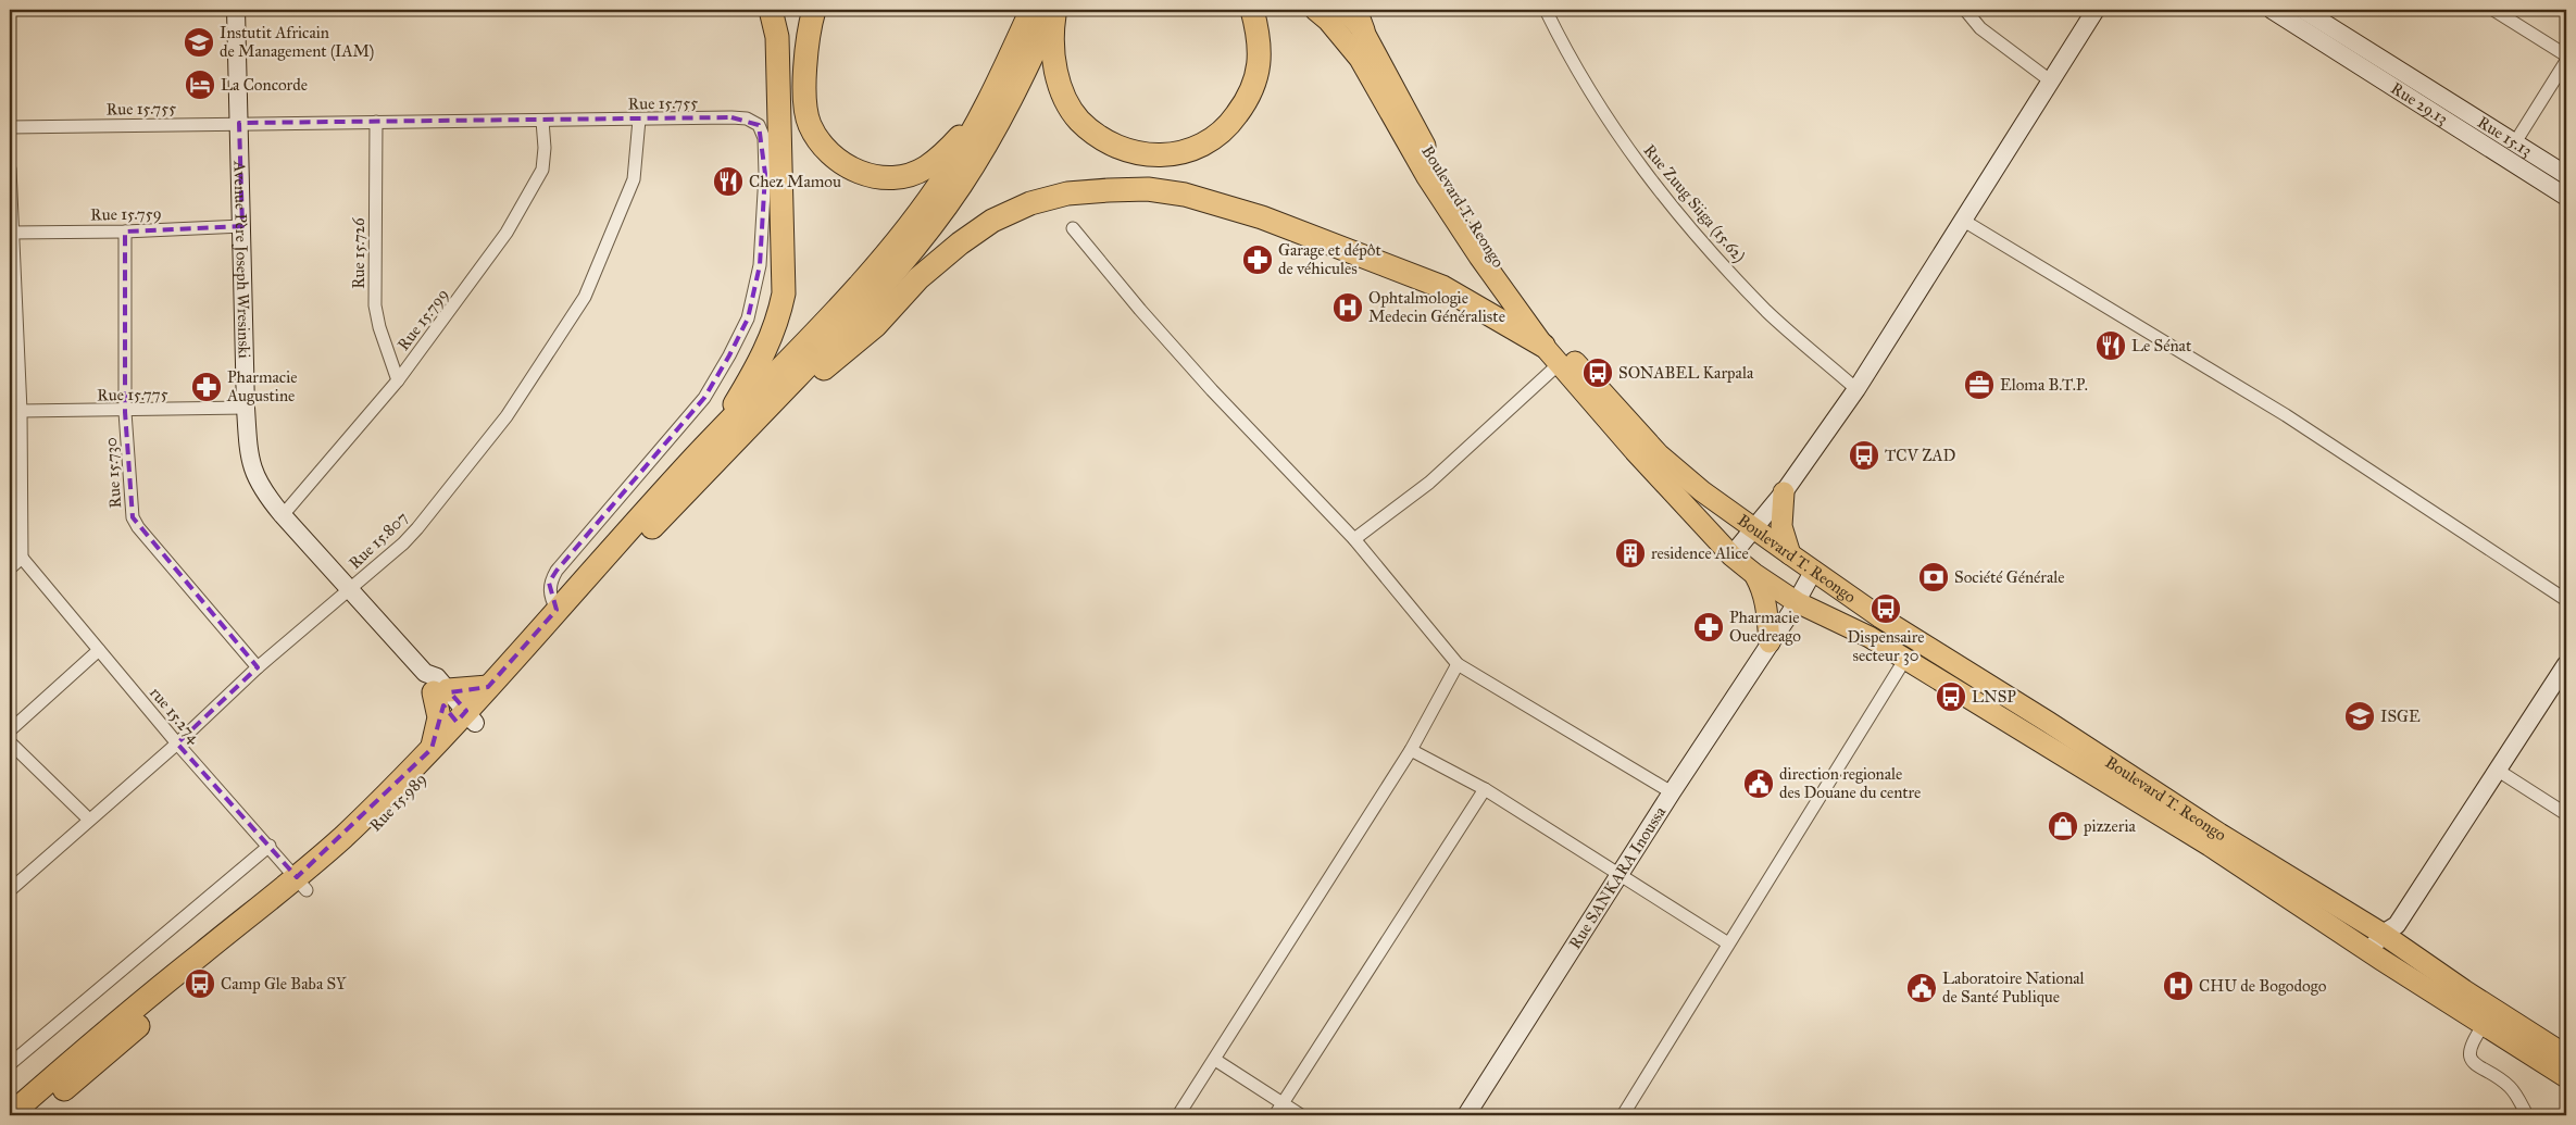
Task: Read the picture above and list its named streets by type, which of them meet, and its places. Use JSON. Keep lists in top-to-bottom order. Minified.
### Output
{"streets":{"highway":["Rue 15.989"],"main road":["Boulevard T. Reongo"],"street":["Rue 15.755","Rue 29.13","Rue 15.13","Rue Zuug Siiga (15.62)","Rue 15.759","Rue 15.726","Avenue Père Joseph Wresinski","Rue 15.799","Rue 15.775","Rue 15.730","Rue 15.807","rue 15.274","Rue SANKARA Inoussa"]},"crossings":[["Rue 15.755","Rue 15.726"],["Rue 15.755","Avenue Père Joseph Wresinski"],["Rue 15.755","Rue 15.799"],["Rue 15.755","Rue 15.807"],["Boulevard T. Reongo","Rue SANKARA Inoussa"],["Rue 15.759","Avenue Père Joseph Wresinski"],["Rue 15.759","Rue 15.730"],["Rue 15.726","Rue 15.799"],["Avenue Père Joseph Wresinski","Rue 15.799"],["Avenue Père Joseph Wresinski","Rue 15.775"],["Avenue Père Joseph Wresinski","Rue 15.807"],["Avenue Père Joseph Wresinski","Rue 15.989"],["Rue 15.775","Rue 15.730"],["Rue 15.730","Rue 15.807"],["Rue 15.807","rue 15.274"],["rue 15.274","Rue 15.989"]],"places":{"school or university":["Instutit Africain de Management (IAM)","ISGE"],"hotel":["La Concorde"],"restaurant":["Chez Mamou","Le Sénat"],"pharmacy":["Garage et dépôt de véhicules","Pharmacie Augustine","Pharmacie Ouedreago"],"hospital":["Ophtalmologie Medecin Généraliste","CHU de Bogodogo"],"bus stop":["SONABEL Karpala","TCV ZAD","Dispensaire secteur 30","LNSP","Camp Gle Baba SY"],"office":["Eloma B.T.P."],"building":["residence Alice"],"bank":["Société Générale"],"public building":["direction regionale des Douane du centre","Laboratoire National de Santé Publique"],"shop":["pizzeria"]}}
